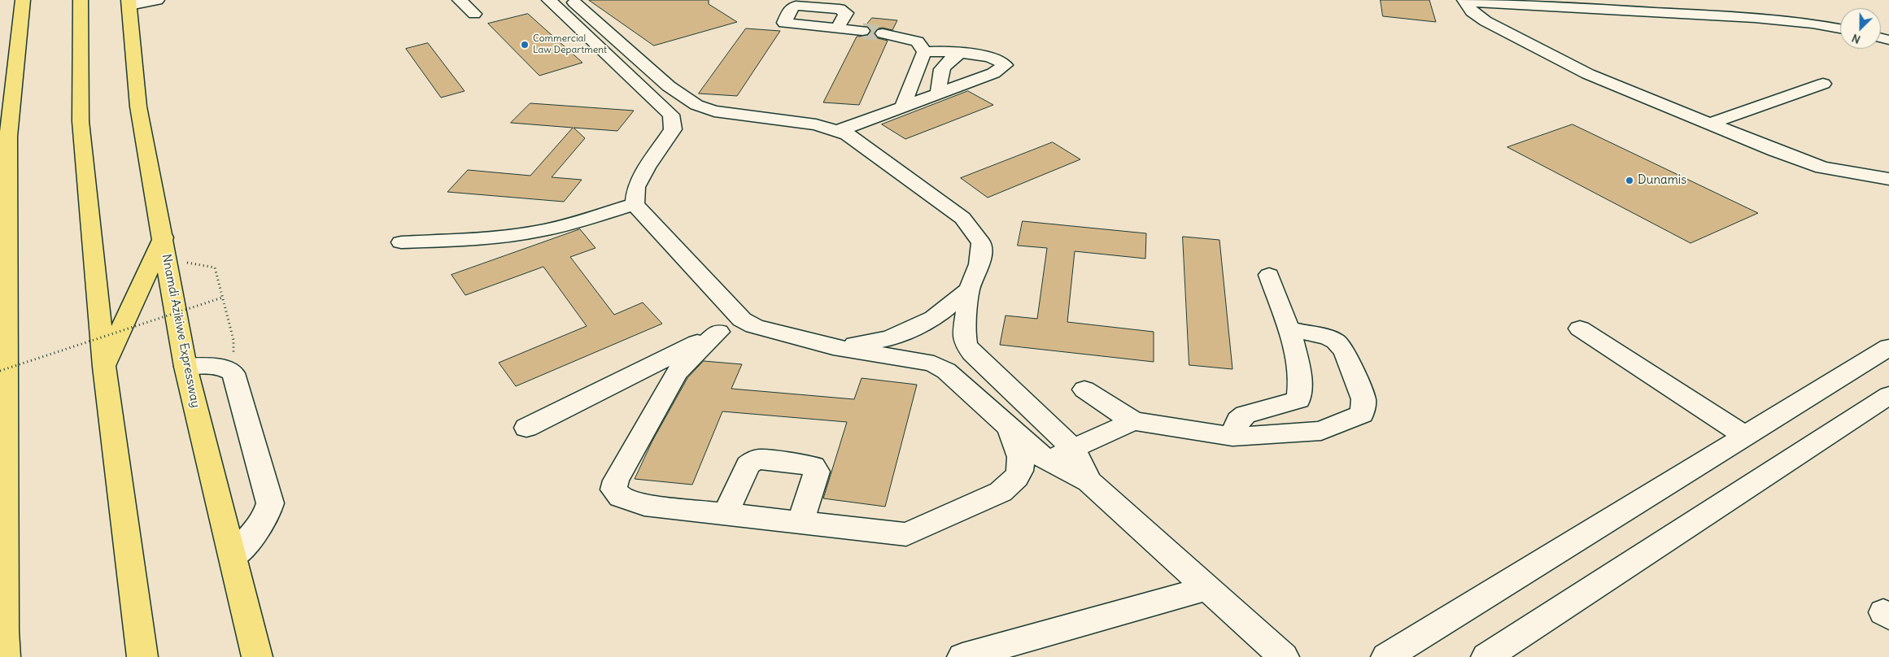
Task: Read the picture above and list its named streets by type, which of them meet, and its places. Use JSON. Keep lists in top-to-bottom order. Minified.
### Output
{"streets":{"highway":["Nnamdi Azikiwe Expressway"]},"places":["Commercial Law Department","Dunamis"],"north":"bottom left"}
